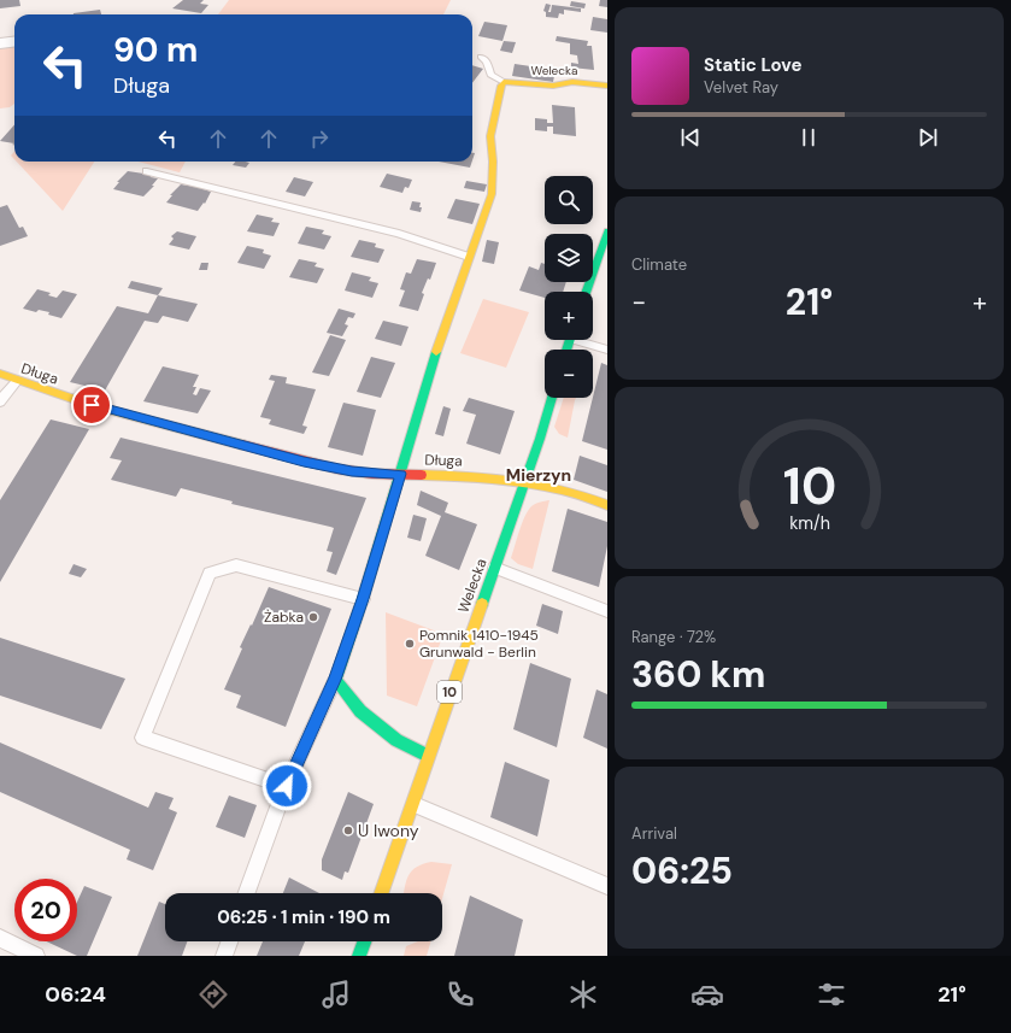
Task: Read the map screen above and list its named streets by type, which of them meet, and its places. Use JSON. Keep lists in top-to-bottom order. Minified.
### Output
{"streets":{"street":["Welecka","Długa","10"]},"crossings":[["Welecka","Długa"]],"districts":["Mierzyn"],"places":["Żabka","Pomnik 1410-1945 Grunwald - Berlin","U Iwony"],"page":{"turn":["90 m","Długa"],"song":["Static Love","Velvet Ray"],"map_buttons":["+","−"],"tile":["Climate",["Range · 72%","360 km"],["Arrival","06:25"]],"heat":["−","21°","+"],"limit":"20","trip":"06:25 · 1 min · 190 m","tabs":["06:24","21°"],"gauge":["10","km/h"]}}
